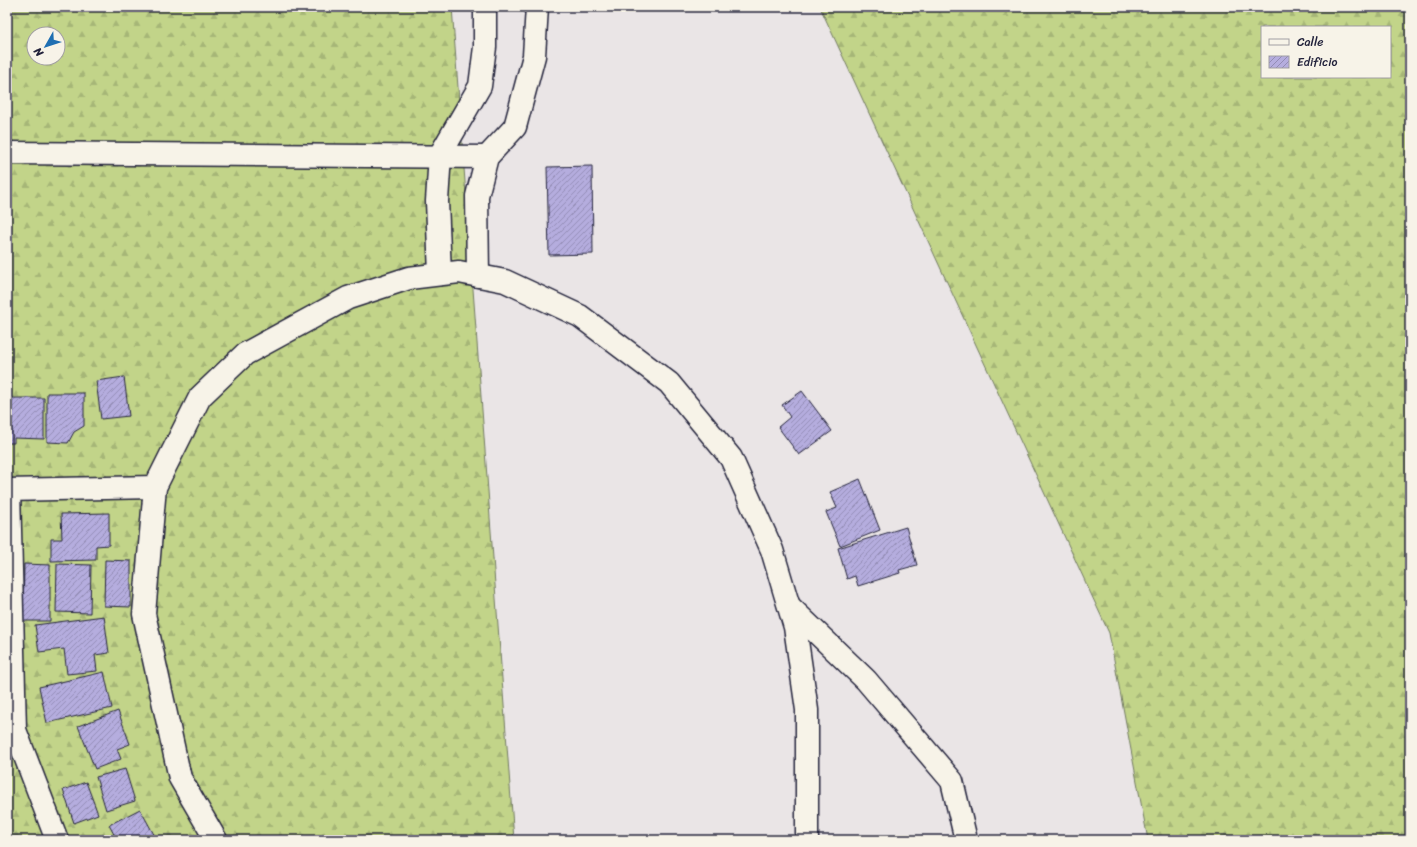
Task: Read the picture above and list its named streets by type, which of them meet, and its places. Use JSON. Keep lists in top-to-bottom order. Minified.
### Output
{"legend":["Calle","Edificio"],"north":"bottom left"}
